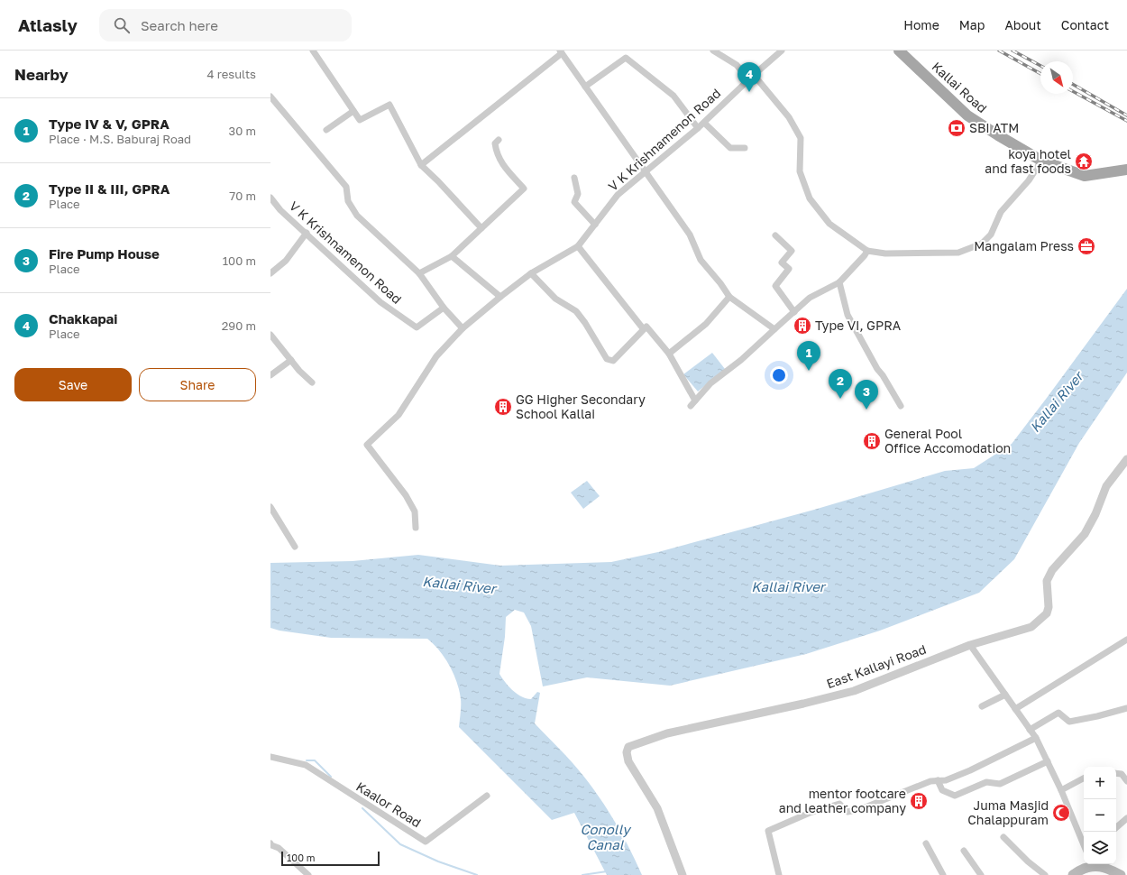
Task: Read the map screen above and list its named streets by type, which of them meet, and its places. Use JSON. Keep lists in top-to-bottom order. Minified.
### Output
{"streets":{"main road":["Kallai Road"],"street":["V K Krishnamenon Road","East Kallayi Road","Kaalor Road"]},"water":["Kallai River","Conolly Canal"],"places":{"bank":["SBI ATM"],"temple":["koya hotel and fast foods"],"office":["Mangalam Press"],"building":["Type VI, GPRA","GG Higher Secondary School Kallai","General Pool Office Accomodation","mentor footcare and leather company"],"mosque":["Juma Masjid Chalappuram"]},"scale_bar":"100 m","north":"bottom right","page":{"header":"Atlasly","search":"Search here","nav":["Home","Map","About","Contact"],"heading":["Nearby","4 results"],"pins":["4","1","2","3"],"list":[{"mark":"1","name":"Type IV & V, GPRA","note":"Place · M.S. Baburaj Road","value":"30 m"},{"mark":"2","name":"Type II & III, GPRA","note":"Place","value":"70 m"},{"mark":"3","name":"Fire Pump House","note":"Place","value":"100 m"},{"mark":"4","name":"Chakkapai","note":"Place","value":"290 m"}],"buttons":["Save","Share"],"map_buttons":["+","−"],"scale":"100 m"}}
